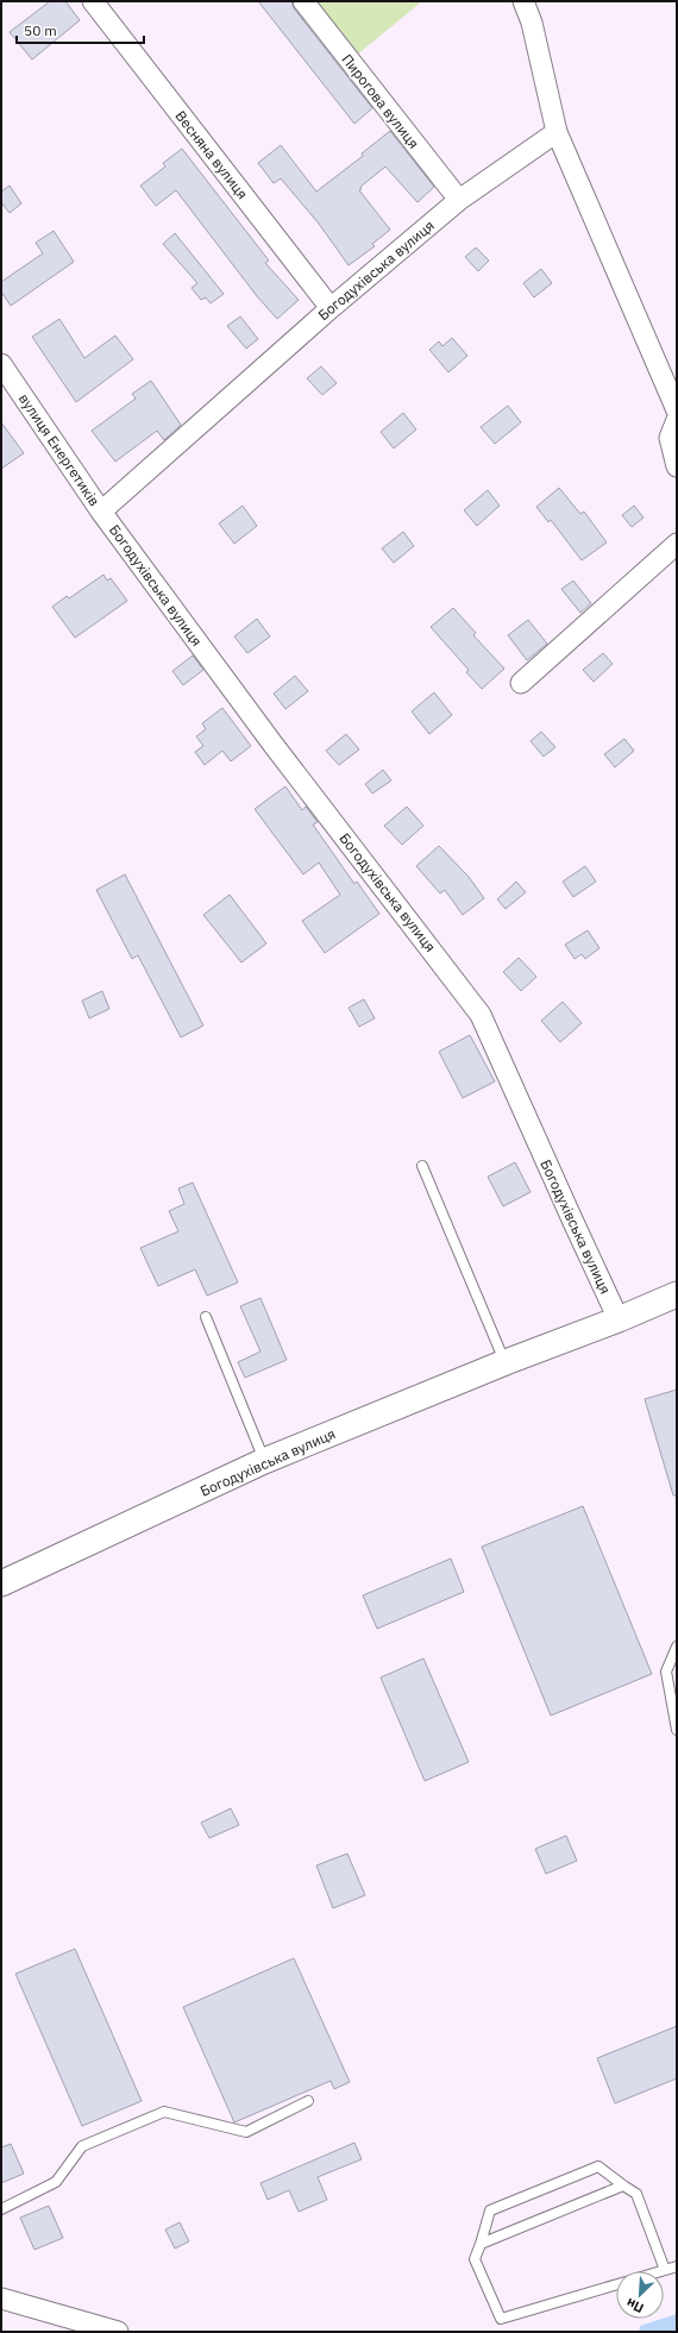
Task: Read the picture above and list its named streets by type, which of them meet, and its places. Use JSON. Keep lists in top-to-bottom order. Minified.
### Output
{"streets":{"street":["Пирогова вулиця","Весняна вулиця","Богодухівська вулиця","вулиця Енергетиків"]},"crossings":[["Пирогова вулиця","Богодухівська вулиця"],["Весняна вулиця","Богодухівська вулиця"],["Богодухівська вулиця","вулиця Енергетиків"]],"scale_bar":"50 m","north":"bottom left"}
